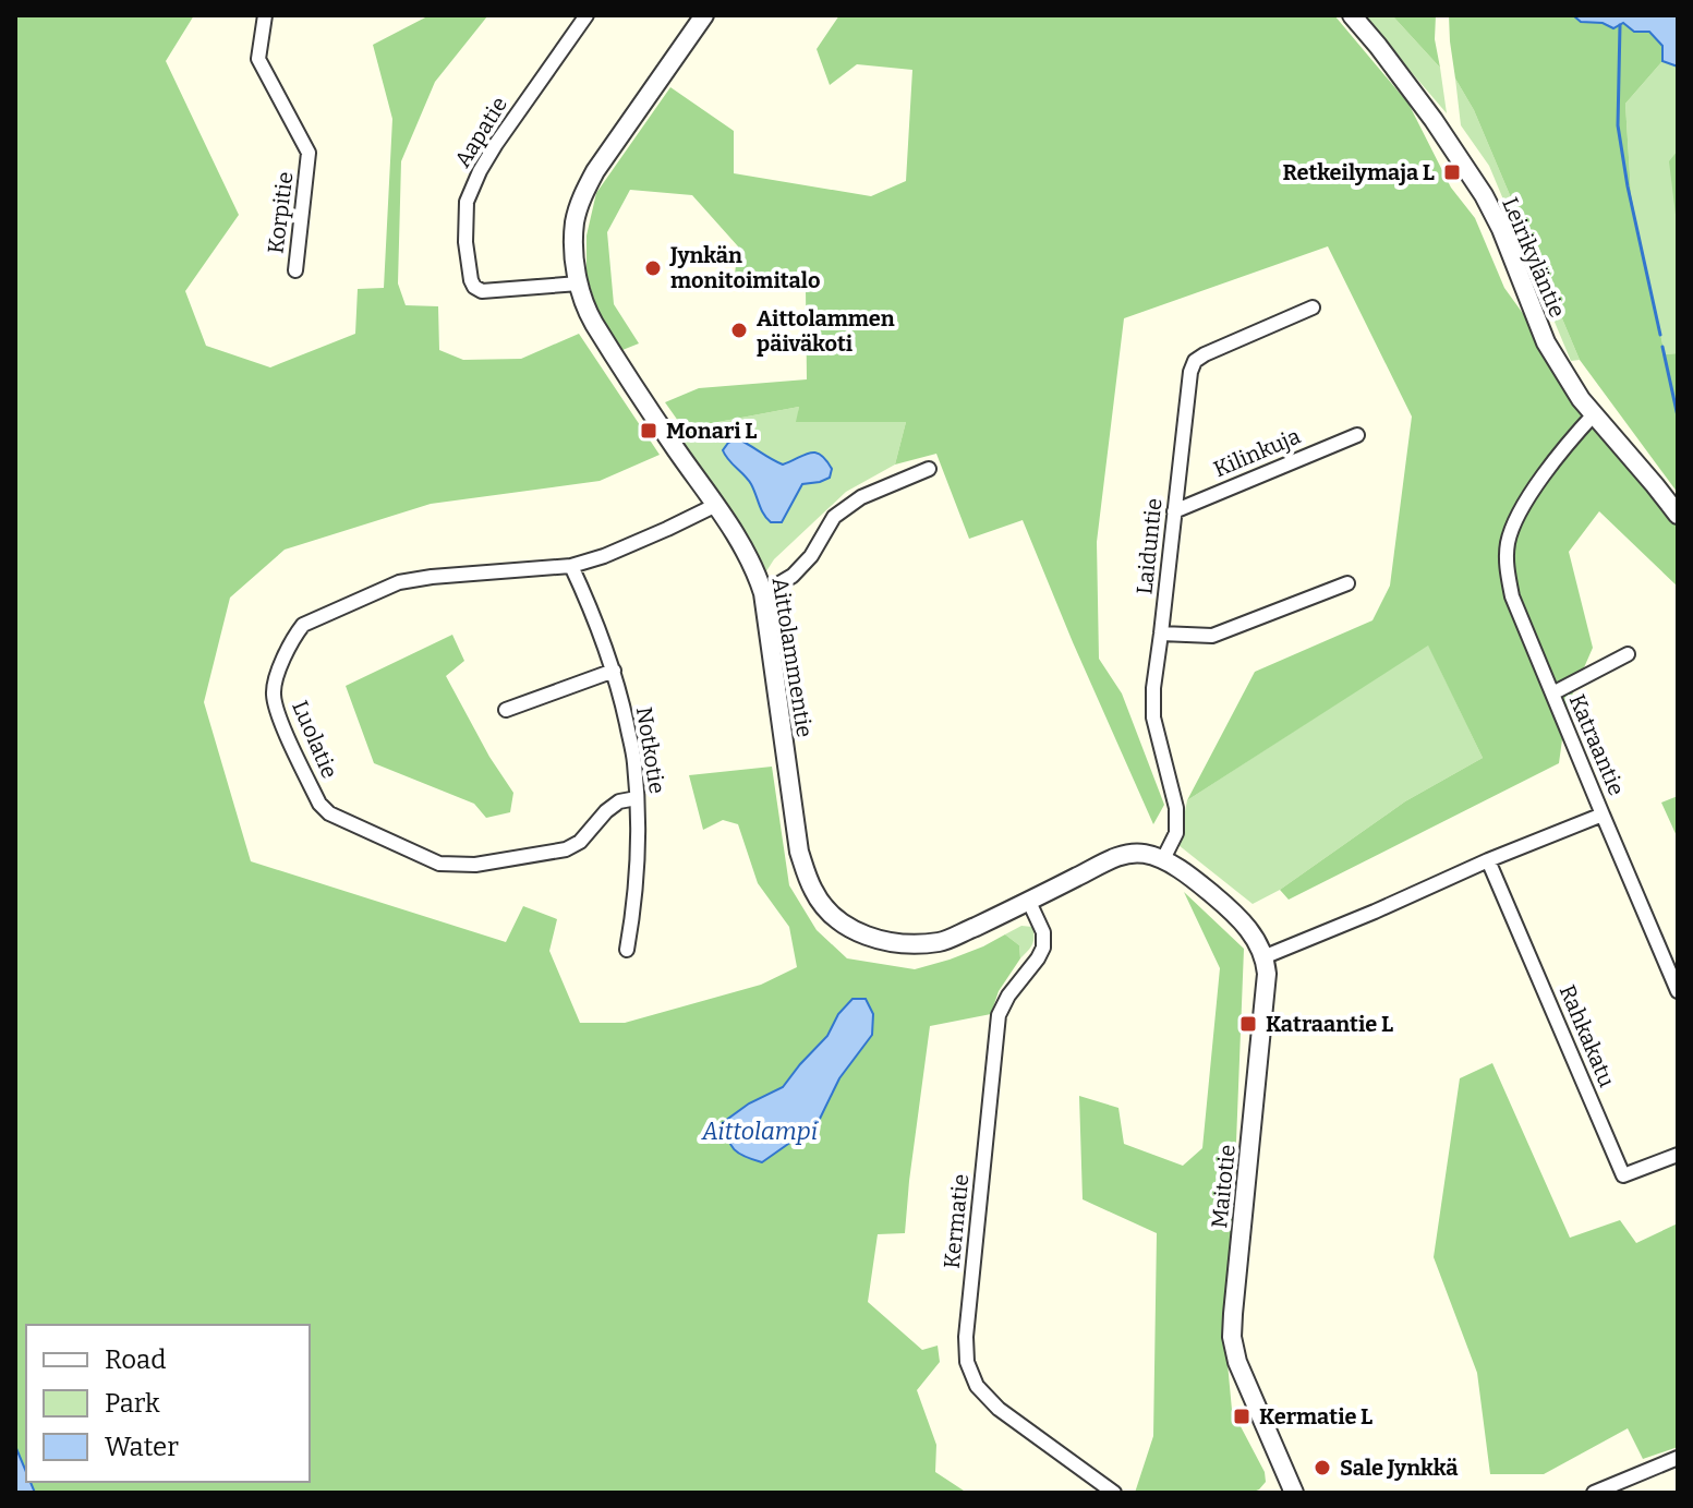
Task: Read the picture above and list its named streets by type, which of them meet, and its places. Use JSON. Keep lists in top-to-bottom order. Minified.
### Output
{"streets":{"street":["Aapatie","Korpitie","Leirikyläntie","Kilinkuja","Laiduntie","Aittolammentie","Luolatie","Katraantie","Notkotie","Rahkakatu","Maitotie","Kermatie"]},"crossings":[["Aapatie","Aittolammentie"],["Leirikyläntie","Katraantie"],["Kilinkuja","Laiduntie"],["Laiduntie","Aittolammentie"],["Aittolammentie","Luolatie"],["Aittolammentie","Kermatie"],["Luolatie","Notkotie"],["Katraantie","Rahkakatu"],["Katraantie","Maitotie"]],"water":["Aittolampi"],"places":{"transit":["Retkeilymaja L","Monari L","Katraantie L","Kermatie L"],"other":["Jynkän monitoimitalo","Aittolammen päiväkoti","Sale Jynkkä"]},"legend":["Road","Park","Water"]}
